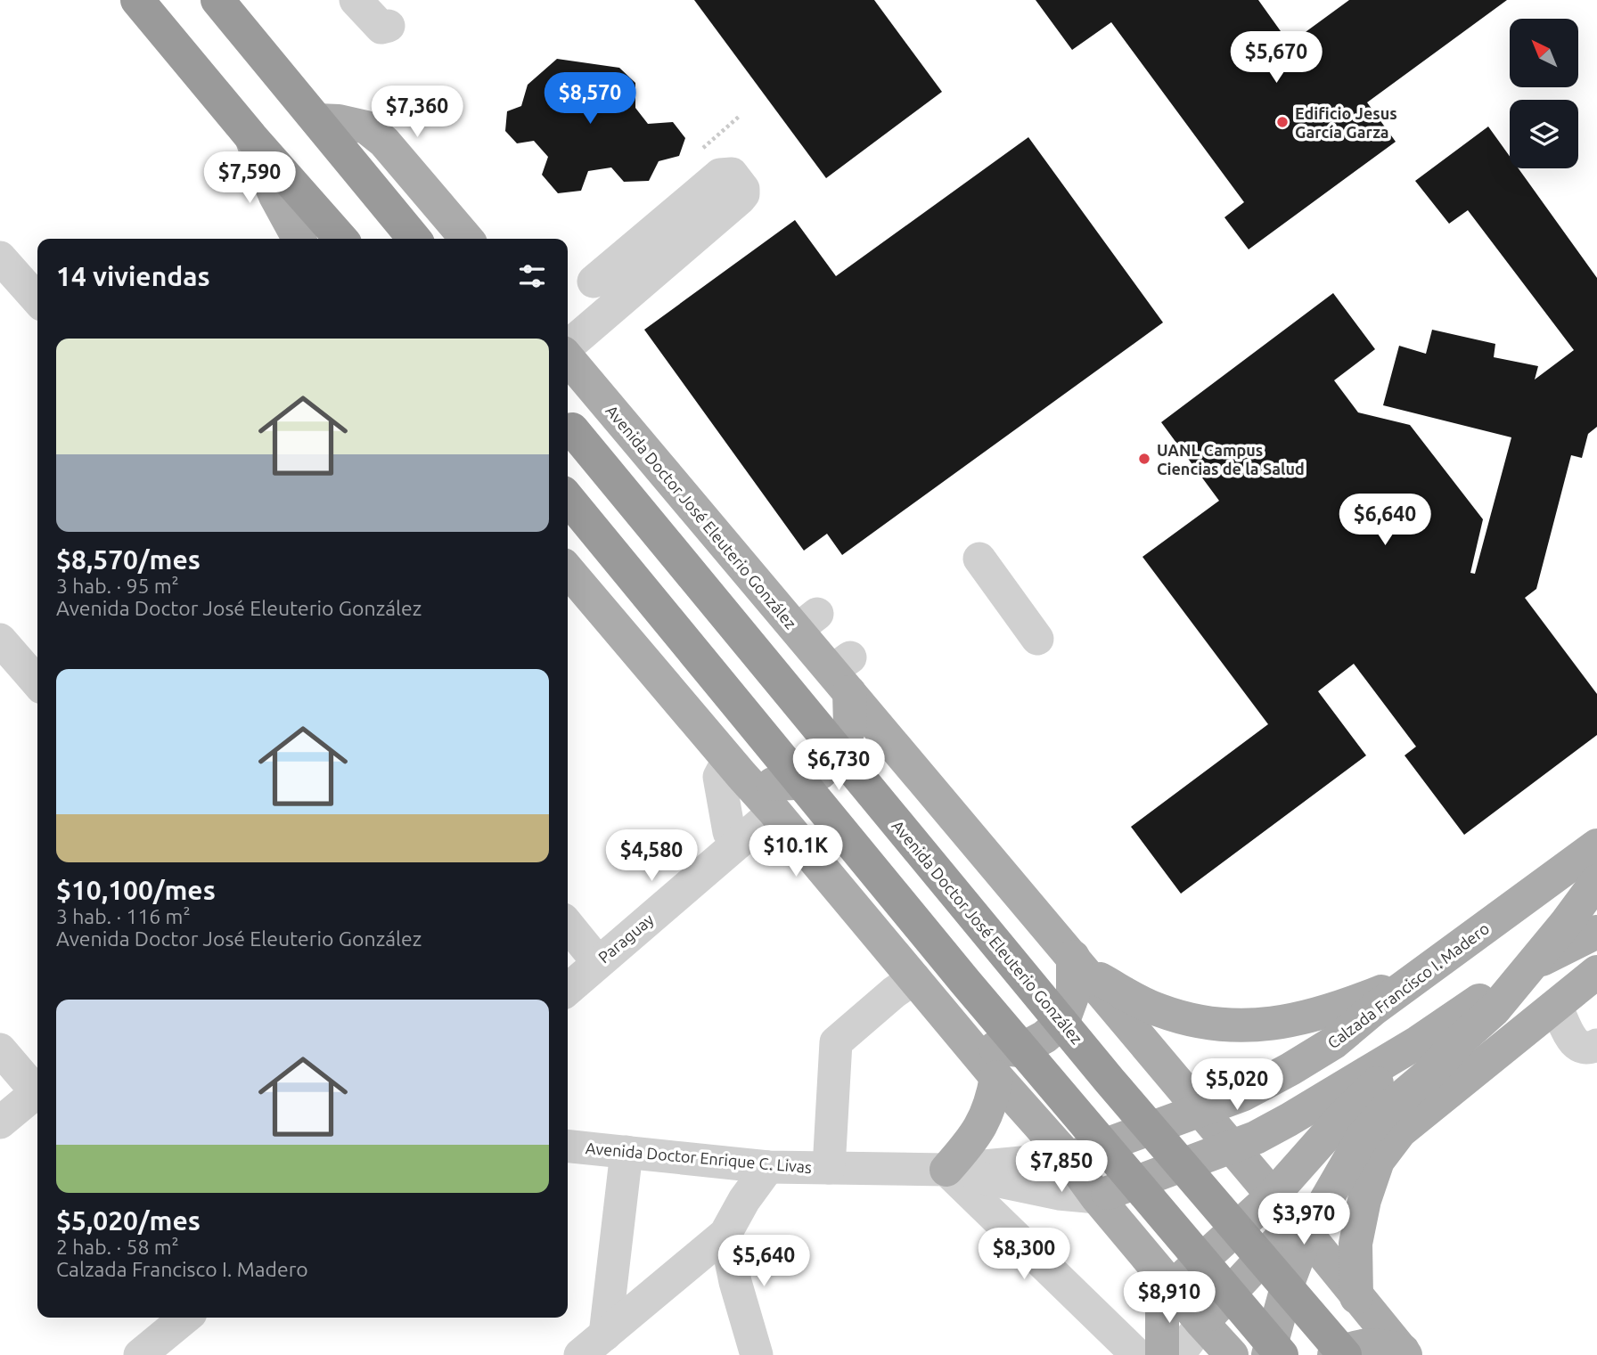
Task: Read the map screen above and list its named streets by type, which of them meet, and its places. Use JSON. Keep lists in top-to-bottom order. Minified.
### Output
{"streets":{"highway":["Avenida Doctor José Eleuterio González"],"main road":["Calzada Francisco I. Madero"],"street":["Paraguay","Avenida Doctor Enrique C. Livas"]},"crossings":[["Avenida Doctor José Eleuterio González","Calzada Francisco I. Madero"],["Calzada Francisco I. Madero","Avenida Doctor Enrique C. Livas"]],"places":["Edificio Jesus García Garza","UANL Campus Ciencias de la Salud"],"north":"top left","page":{"price":["$5,670","$8,570","$7,360","$7,590","$6,640","$6,730","$10.1K","$4,580","$5,020","$7,850","$3,970","$8,300","$5,640","$8,910"],"heading":"14 viviendas","list":[{"name":"$8,570/mes","note":"3 hab. · 95 m² · Avenida Doctor José Eleuterio González"},{"name":"$10,100/mes","note":"3 hab. · 116 m² · Avenida Doctor José Eleuterio González"},{"name":"$5,020/mes","note":"2 hab. · 58 m² · Calzada Francisco I. Madero"}]}}
